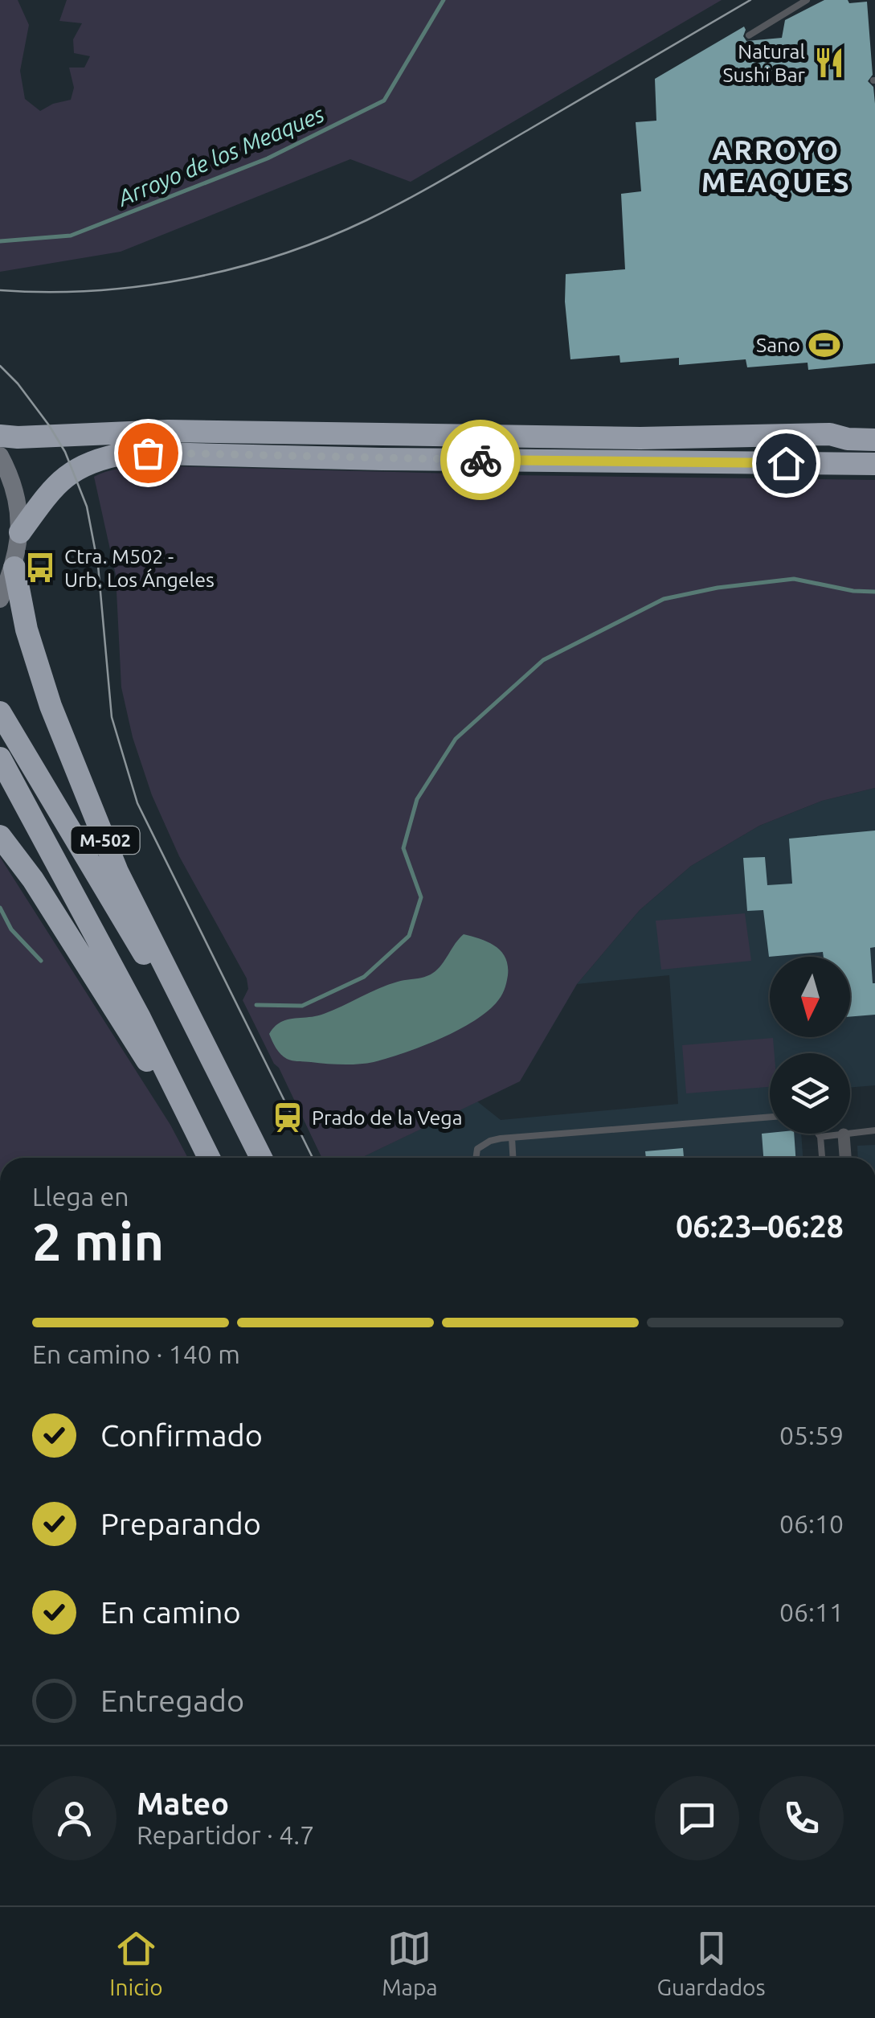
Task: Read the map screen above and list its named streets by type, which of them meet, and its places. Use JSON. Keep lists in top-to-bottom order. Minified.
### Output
{"streets":{"highway":["M-502"]},"districts":["ARROYO MEAQUES"],"water":["Arroyo de los Meaques"],"places":{"restaurant":["Natural Sushi Bar"],"sports":["Sano"],"bus stop":["Ctra. M502 - Urb. Los Ángeles"],"station":["Prado de la Vega"]},"north":"bottom","page":{"heading":["2 min","Llega en","06:23–06:28"],"panel":["Mateo","Repartidor · 4.7"],"bar":"En camino · 140 m","list":[["Confirmado","05:59"],["Preparando","06:10"],["En camino","06:11"],"Entregado"],"tabs":["Inicio","Mapa","Guardados"]}}
